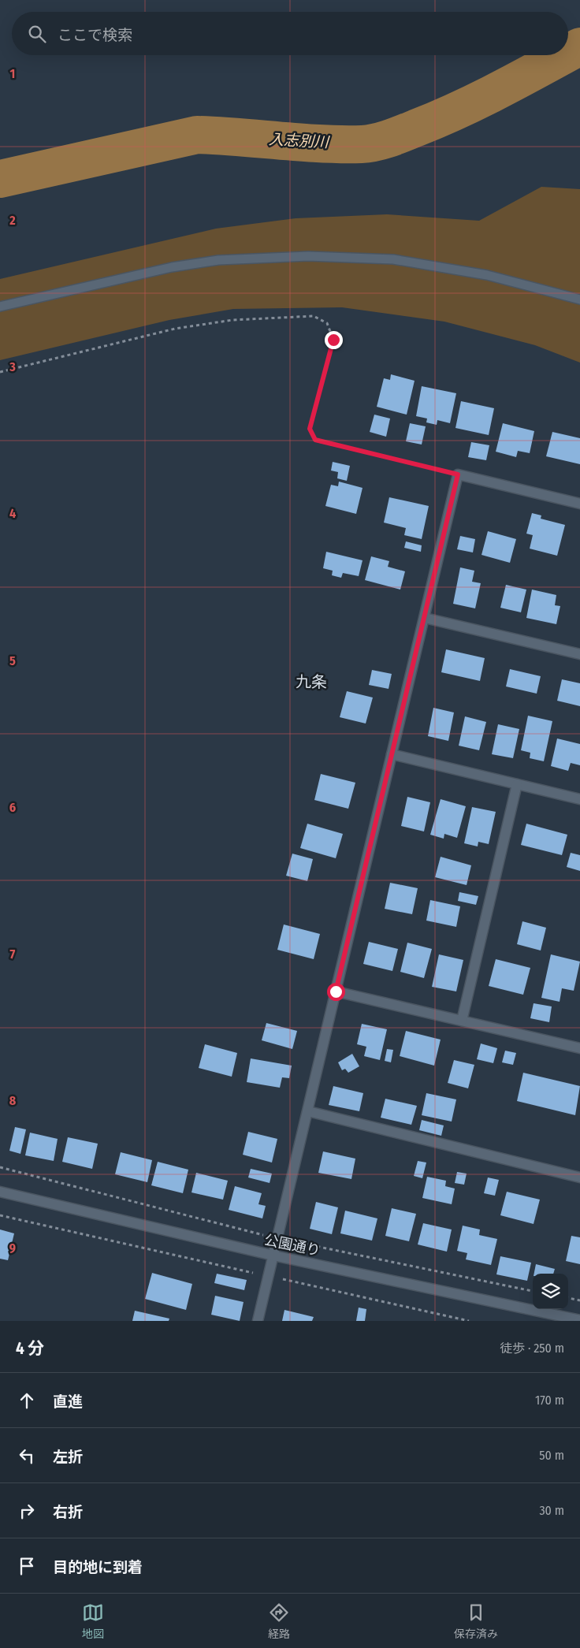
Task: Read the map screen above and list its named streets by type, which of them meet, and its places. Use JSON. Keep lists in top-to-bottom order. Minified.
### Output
{"streets":{"street":["公園通り"]},"districts":["九条"],"water":["入志別川"],"page":{"search":"ここで検索","heading":["4 分","徒歩 · 250 m"],"list":[["直進","170 m"],["左折","50 m"],["右折","30 m"],"目的地に到着"],"nav":["地図","経路","保存済み"]},"grid":{"rows":["1","2","3","4","5","6","7","8","9"]}}
